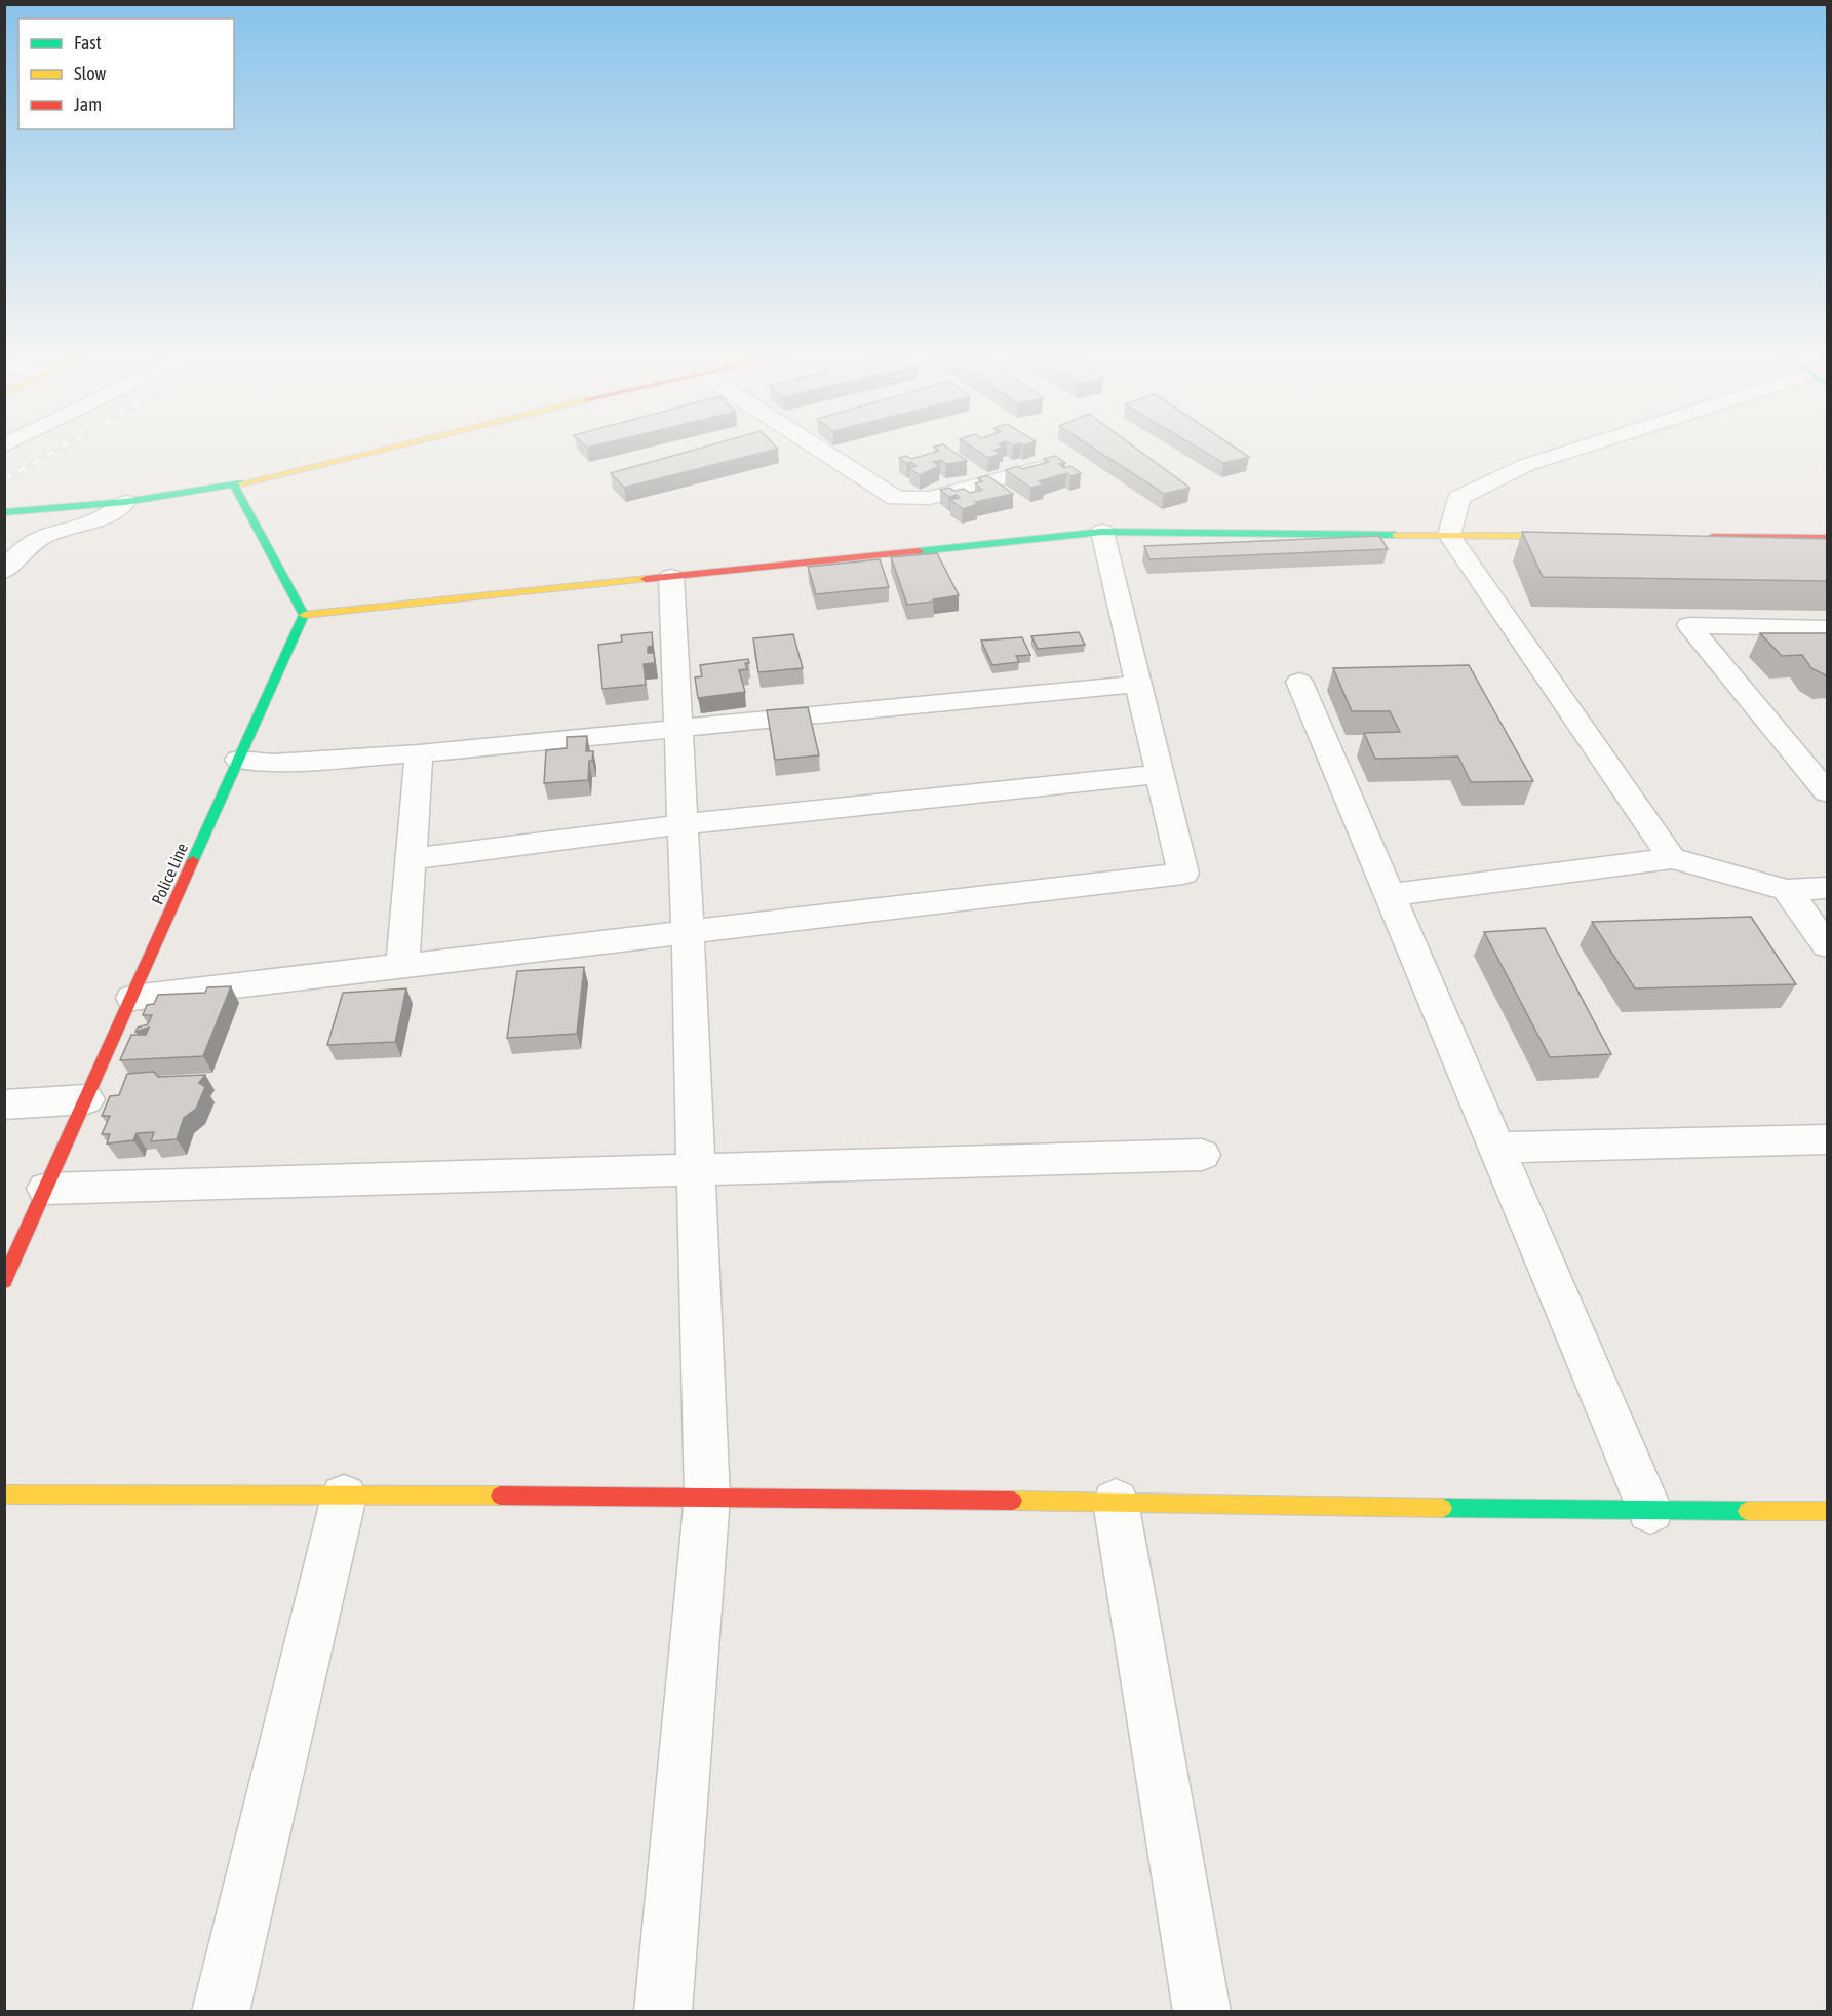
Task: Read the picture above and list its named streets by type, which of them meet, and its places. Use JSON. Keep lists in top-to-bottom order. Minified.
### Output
{"streets":{"street":["Police Line"]},"legend":["Fast","Slow","Jam"]}
